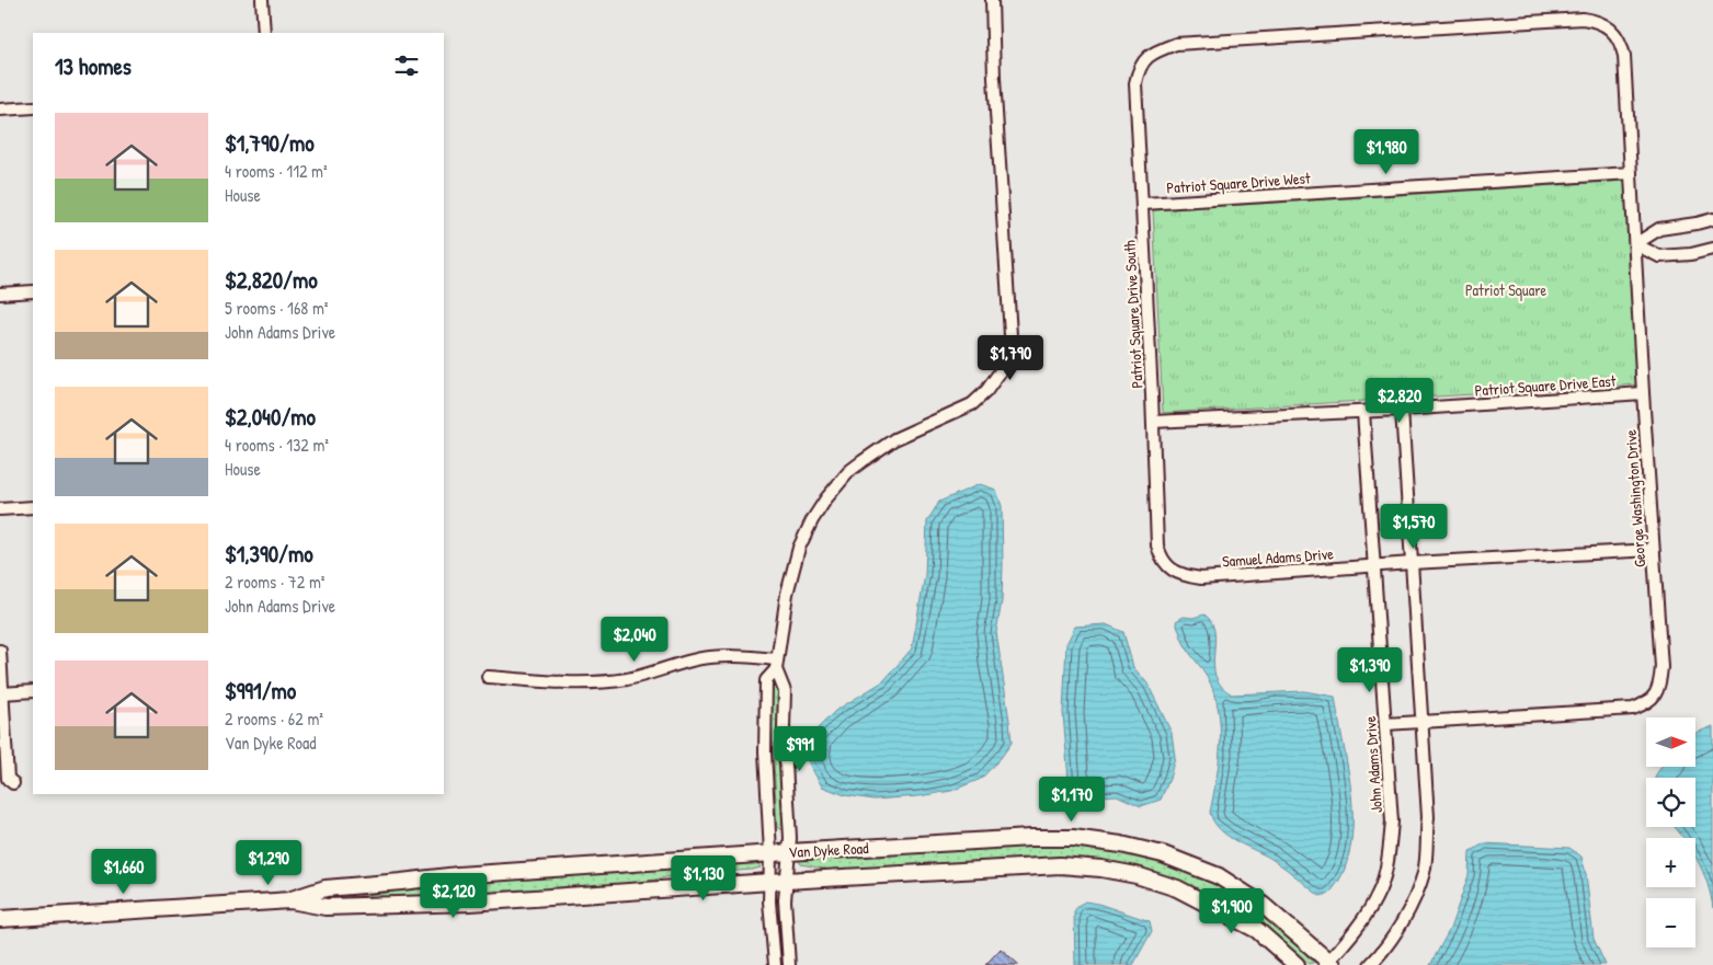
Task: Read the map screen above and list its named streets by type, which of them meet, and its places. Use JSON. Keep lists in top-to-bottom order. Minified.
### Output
{"streets":{"street":["Patriot Square Drive West","Patriot Square Drive South","Patriot Square Drive East","George Washington Drive","Samuel Adams Drive","John Adams Drive","Van Dyke Road"]},"crossings":[["Patriot Square Drive West","Patriot Square Drive South"],["Patriot Square Drive West","George Washington Drive"],["Patriot Square Drive South","Patriot Square Drive East"],["Patriot Square Drive South","George Washington Drive"],["Patriot Square Drive South","Samuel Adams Drive"],["Patriot Square Drive East","George Washington Drive"],["Patriot Square Drive East","John Adams Drive"],["George Washington Drive","Samuel Adams Drive"],["George Washington Drive","John Adams Drive"],["Samuel Adams Drive","John Adams Drive"],["John Adams Drive","Van Dyke Road"]],"parks":["Patriot Square"],"north":"right","page":{"heading":"13 homes","list":[{"name":"$1,790/mo","note":"4 rooms · 112 m² · House"},{"name":"$2,820/mo","note":"5 rooms · 168 m² · John Adams Drive"},{"name":"$2,040/mo","note":"4 rooms · 132 m² · House"},{"name":"$1,390/mo","note":"2 rooms · 72 m² · John Adams Drive"},{"name":"$991/mo","note":"2 rooms · 62 m² · Van Dyke Road"}],"price":["$1,980","$1,790","$2,820","$1,570","$2,040","$1,390","$991","$1,170","$1,290","$1,660","$1,130","$2,120","$1,900"],"map_buttons":["+","−"]}}
